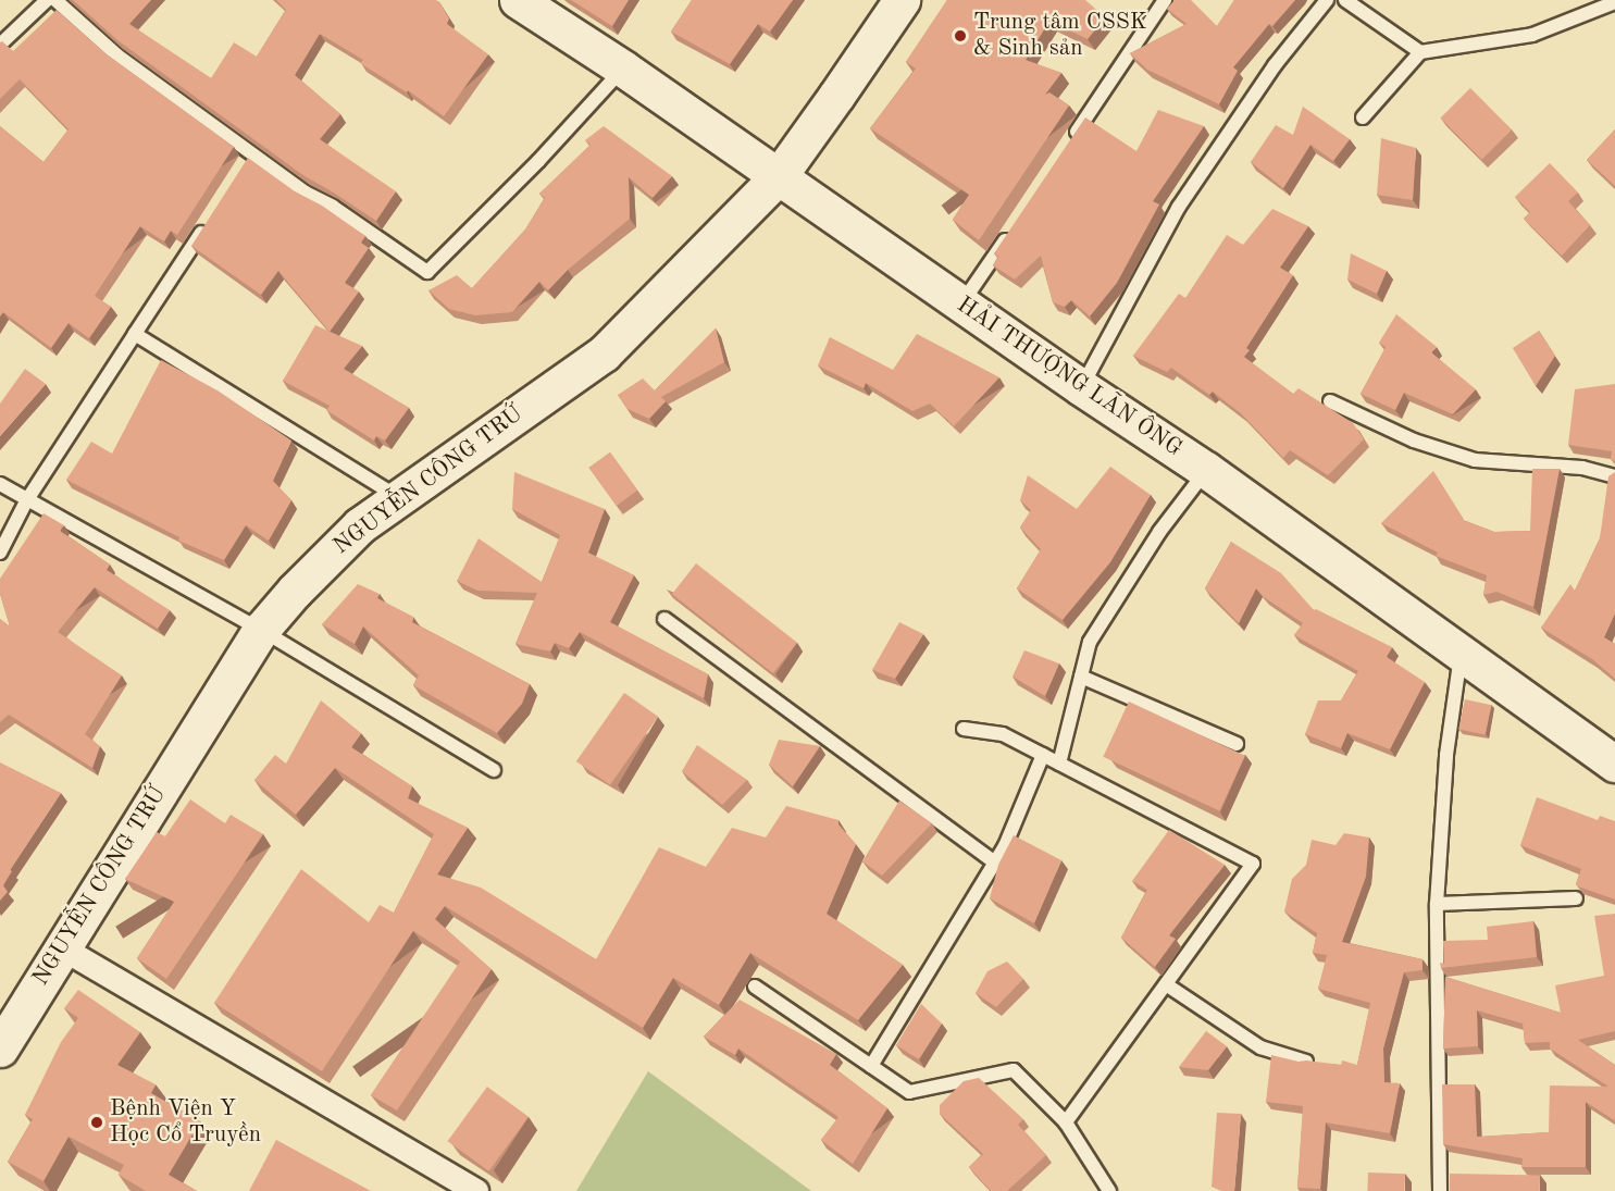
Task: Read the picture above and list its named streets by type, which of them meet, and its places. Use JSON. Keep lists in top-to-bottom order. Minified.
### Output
{"streets":{"main road":["HẢI THƯỢNG LÃN ÔNG","NGUYỄN CÔNG TRỨ"]},"crossings":[["HẢI THƯỢNG LÃN ÔNG","NGUYỄN CÔNG TRỨ"]],"places":["Trung tâm CSSK & Sinh sản","Bệnh Viện Y Học Cổ Truyền"]}
